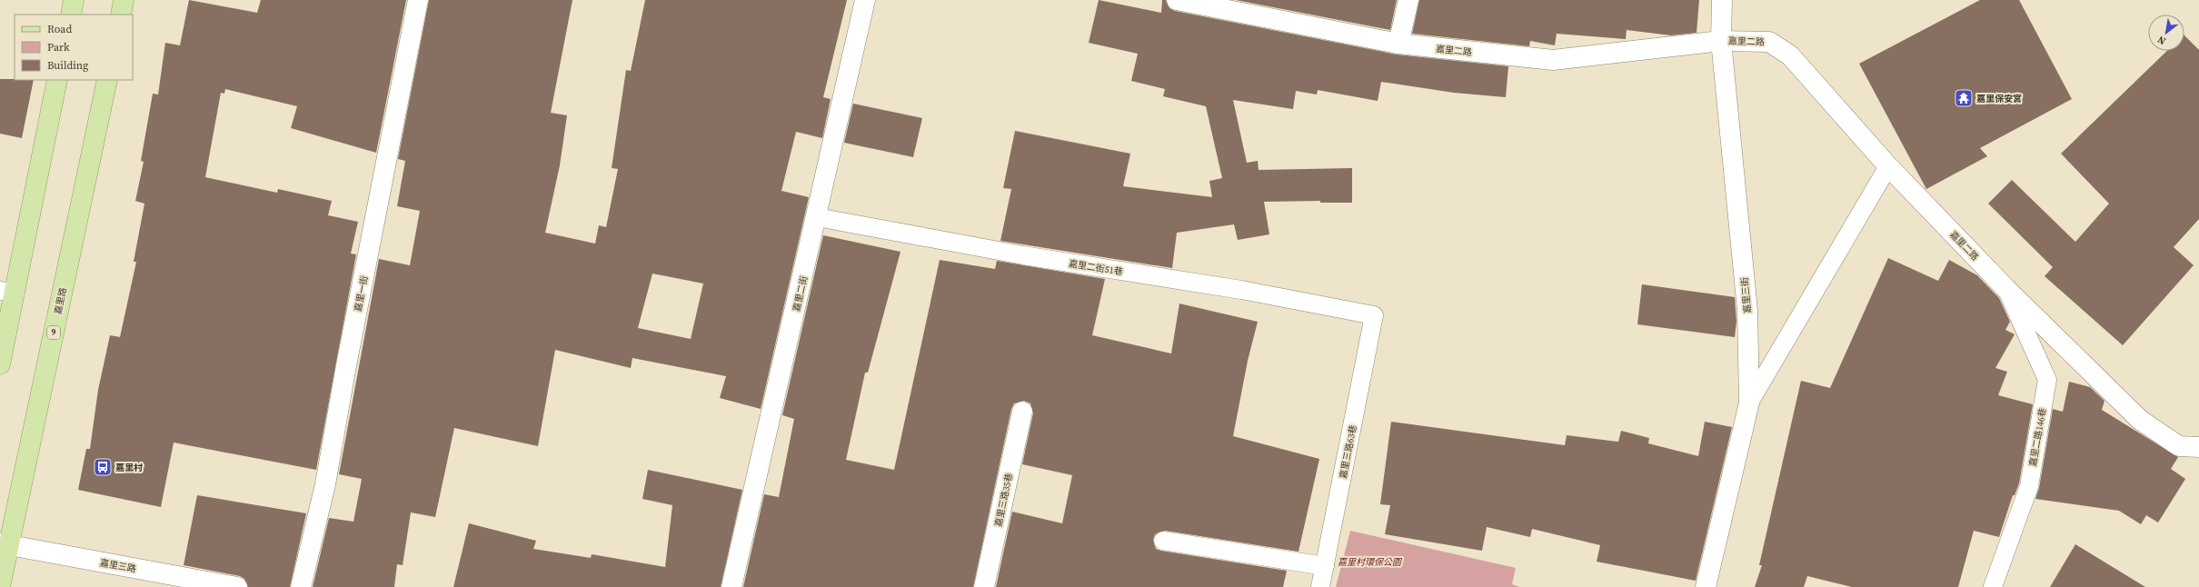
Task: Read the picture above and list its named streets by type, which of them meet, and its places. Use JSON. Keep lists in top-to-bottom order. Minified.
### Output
{"streets":{"main road":["嘉里路","9"],"street":["嘉里二路","嘉里一街","嘉里二街","嘉里三街","嘉里三路35巷","嘉里三路"],"lane":["嘉里二街51巷","嘉里二路146巷","嘉里三路63巷"]},"crossings":[["嘉里二路","嘉里三街"],["嘉里二路","嘉里二路146巷"],["嘉里二街51巷","嘉里二街"],["嘉里二街51巷","嘉里三路63巷"],["嘉里路","嘉里三路"]],"parks":["嘉里村環保公園"],"places":{"temple":["嘉里保安宮"],"bus stop":["嘉里村"]},"legend":["Road","Park","Building"],"north":"bottom left"}
